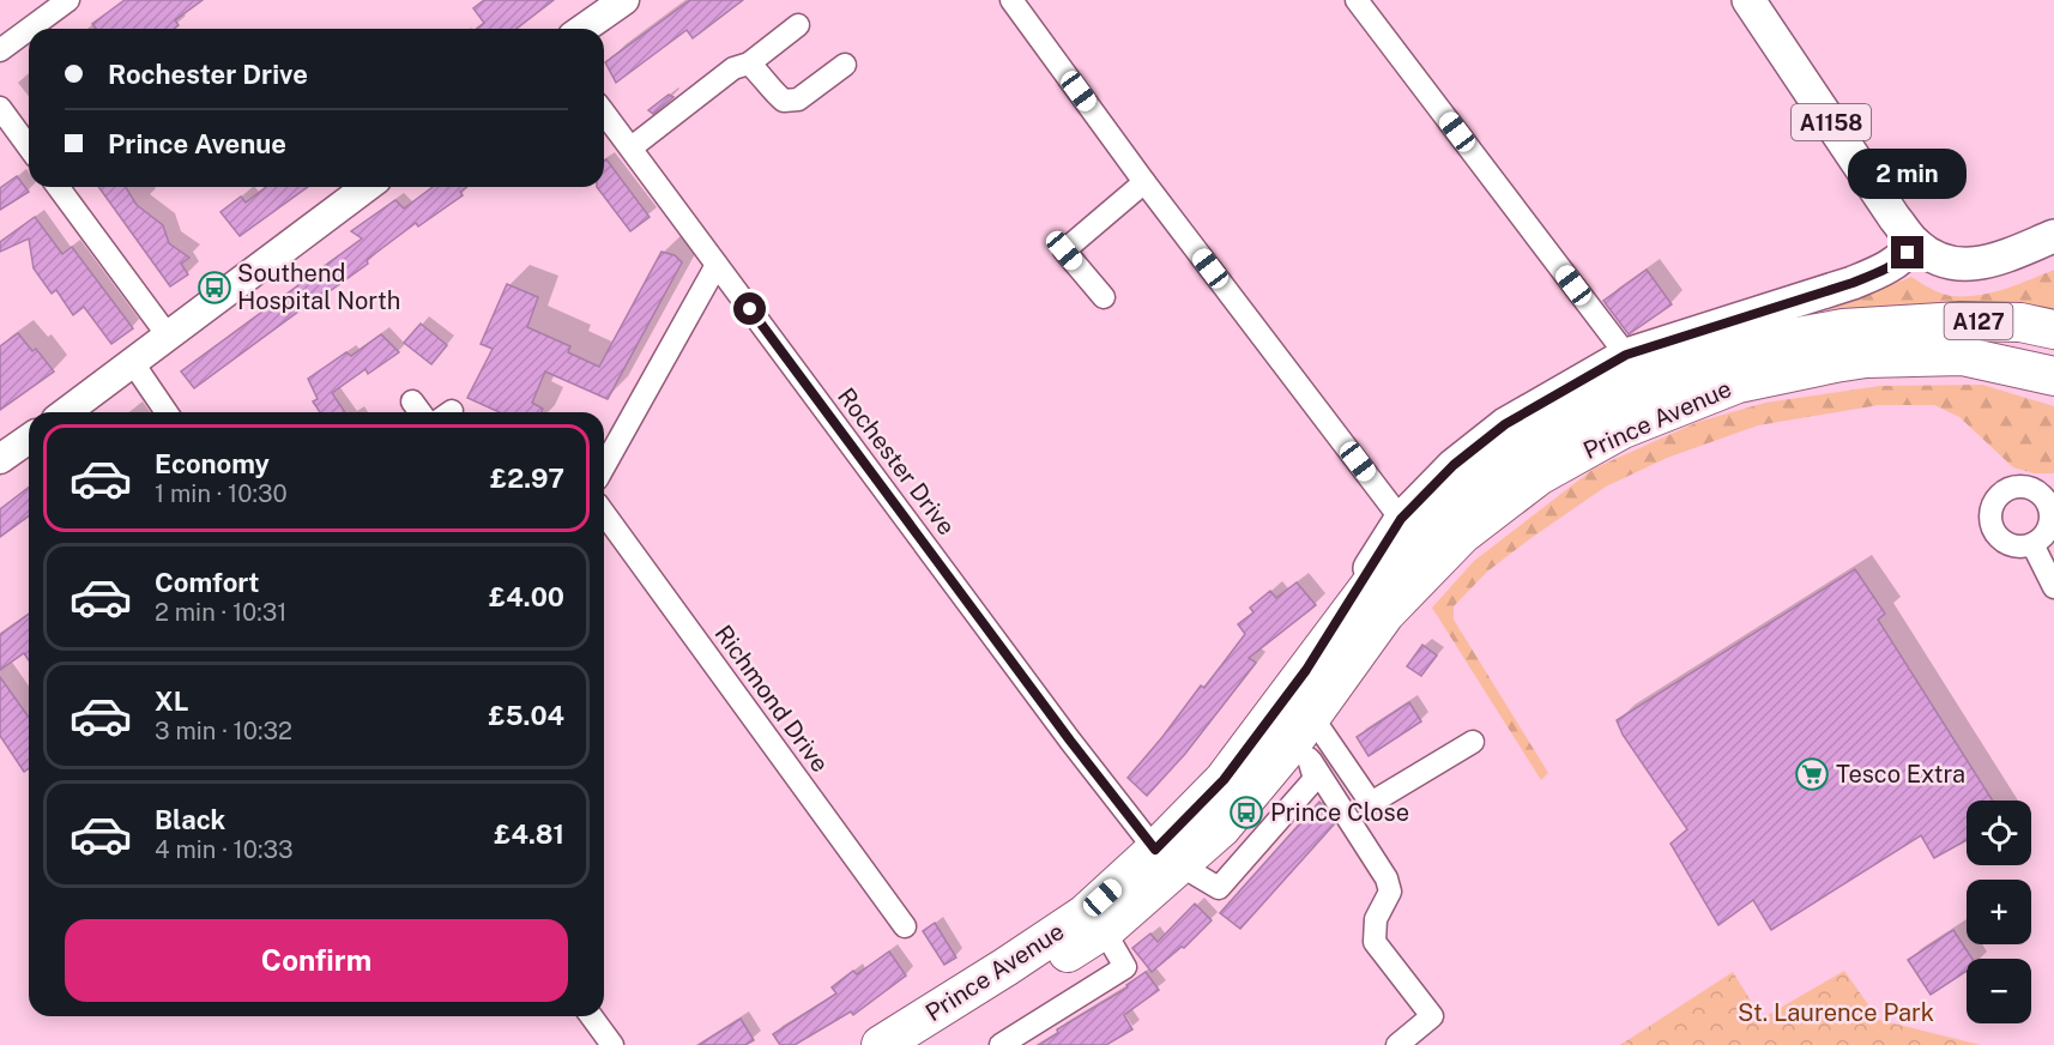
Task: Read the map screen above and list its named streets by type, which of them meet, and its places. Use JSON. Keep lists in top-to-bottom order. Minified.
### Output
{"streets":{"highway":["A127","Prince Avenue"],"main road":["A1158"],"street":["Rochester Drive","Richmond Drive"]},"crossings":[["A1158","Prince Avenue"],["Prince Avenue","Rochester Drive"]],"parks":["St. Laurence Park"],"places":{"bus stop":["Southend Hospital North","Prince Close"],"supermarket":["Tesco Extra"]},"page":{"banner":["Rochester Drive","Prince Avenue"],"bubble":"2 min","list":[{"name":"Economy","note":"1 min · 10:30","value":"£2.97"},{"name":"Comfort","note":"2 min · 10:31","value":"£4.00"},{"name":"XL","note":"3 min · 10:32","value":"£5.04"},{"name":"Black","note":"4 min · 10:33","value":"£4.81"}],"map_buttons":["+","−"],"buttons":"Confirm"}}
